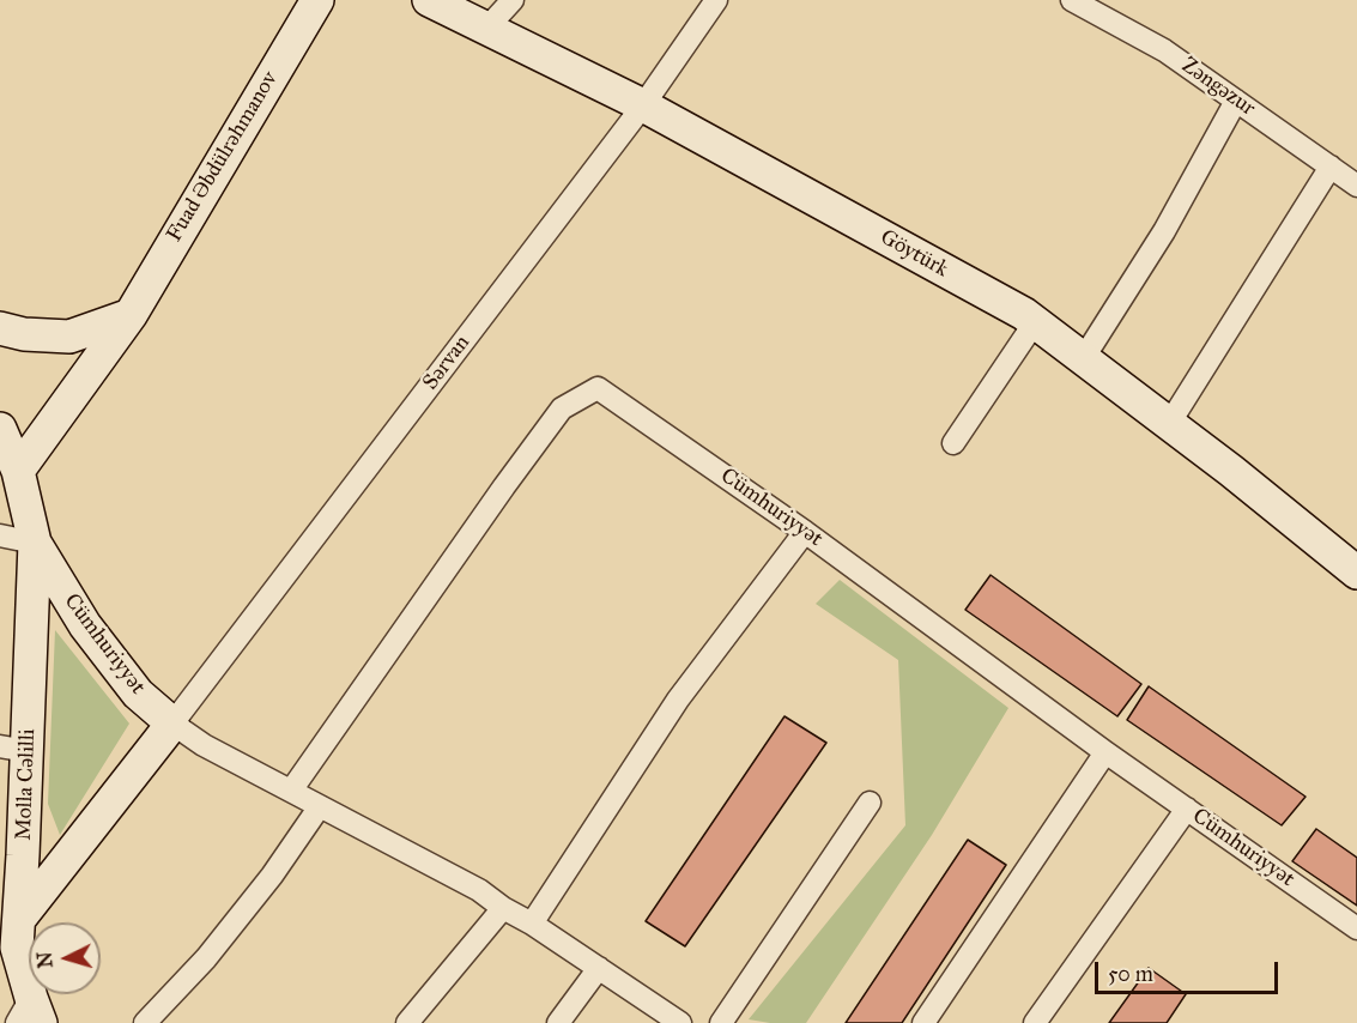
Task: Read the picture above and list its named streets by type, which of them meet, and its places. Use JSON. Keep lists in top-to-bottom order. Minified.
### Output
{"streets":{"main road":["Fuad Əbdülrəhmanov","Göytürk","Cümhuriyyət","Molla Cəlilli"],"street":["Zəngəzur","Sərvan"]},"crossings":[["Fuad Əbdülrəhmanov","Cümhuriyyət"],["Göytürk","Sərvan"],["Sərvan","Cümhuriyyət"],["Cümhuriyyət","Molla Cəlilli"]],"scale_bar":"50 m","north":"left"}
